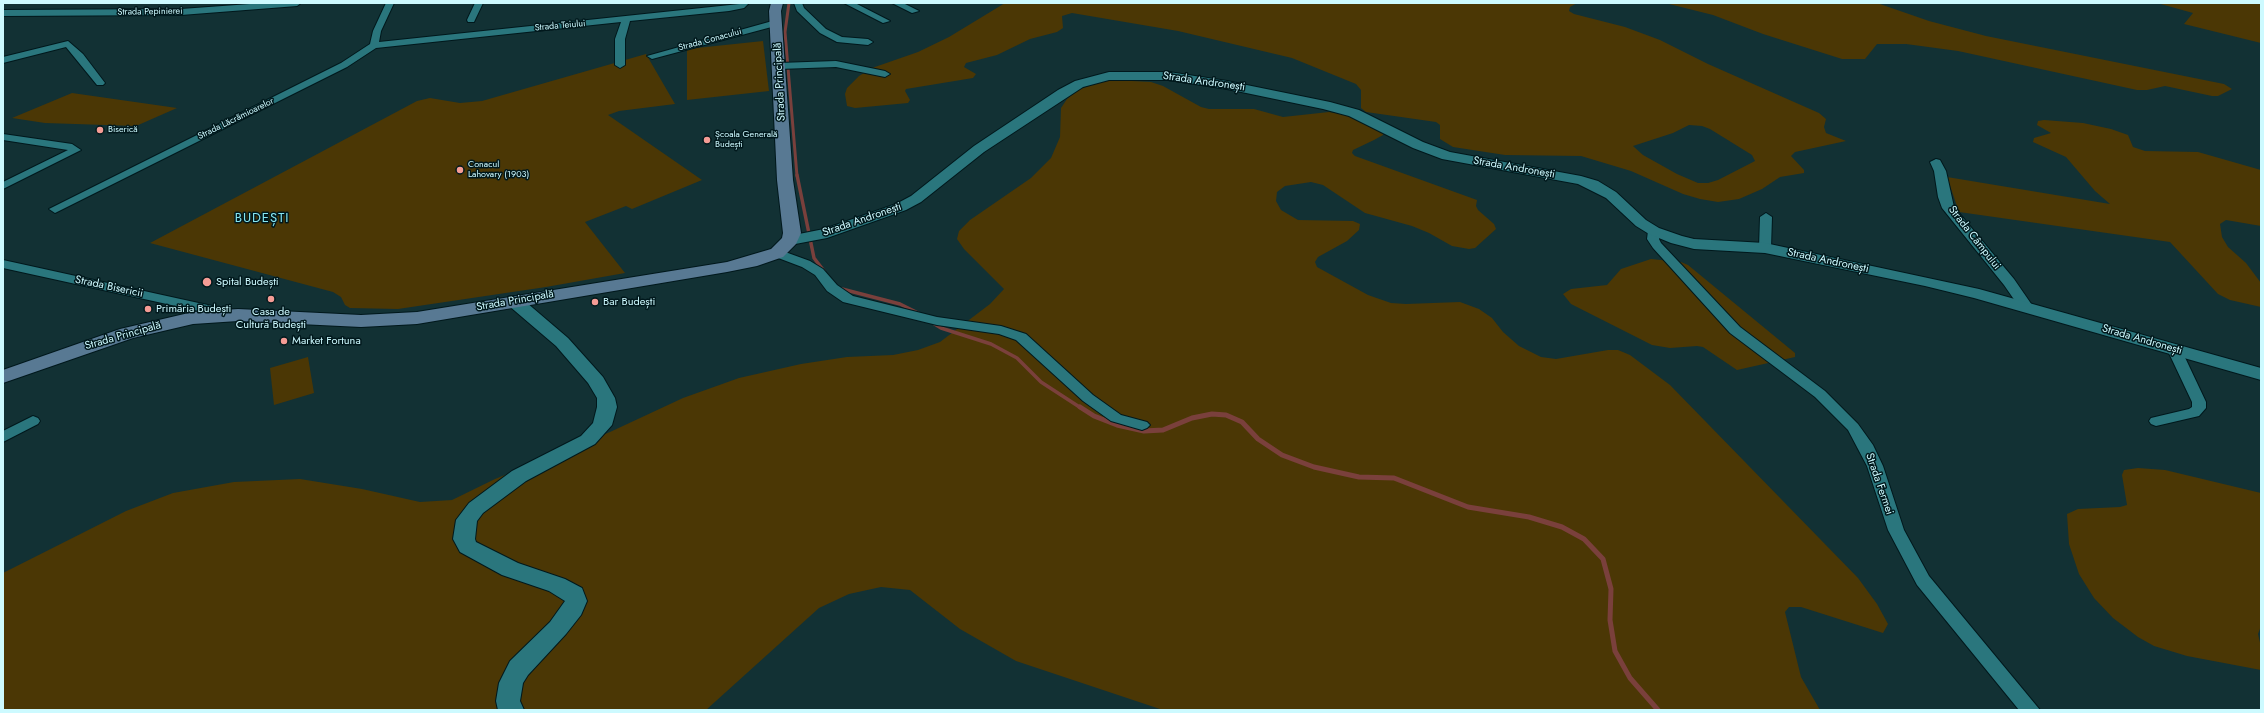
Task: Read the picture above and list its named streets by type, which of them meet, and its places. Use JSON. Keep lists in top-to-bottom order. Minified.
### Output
{"streets":{"main road":["Strada Principală"],"street":["Strada Pepinierei","Strada Teiului","Strada Conacului","Strada Andronești","Strada Lăcrămioarelor","Strada Câmpului","Strada Bisericii","Strada Fermei"]},"crossings":[["Strada Teiului","Strada Lăcrămioarelor"],["Strada Conacului","Strada Principală"],["Strada Principală","Strada Andronești"],["Strada Principală","Strada Bisericii"],["Strada Andronești","Strada Câmpului"],["Strada Andronești","Strada Fermei"]],"districts":["BUDEȘTI"],"places":["Biserică","Școala Generală Budești","Conacul Lahovary (1903)","Spital Budești","Casa de Cultură Budești","Bar Budești","Primăria Budești","Market Fortuna"]}
